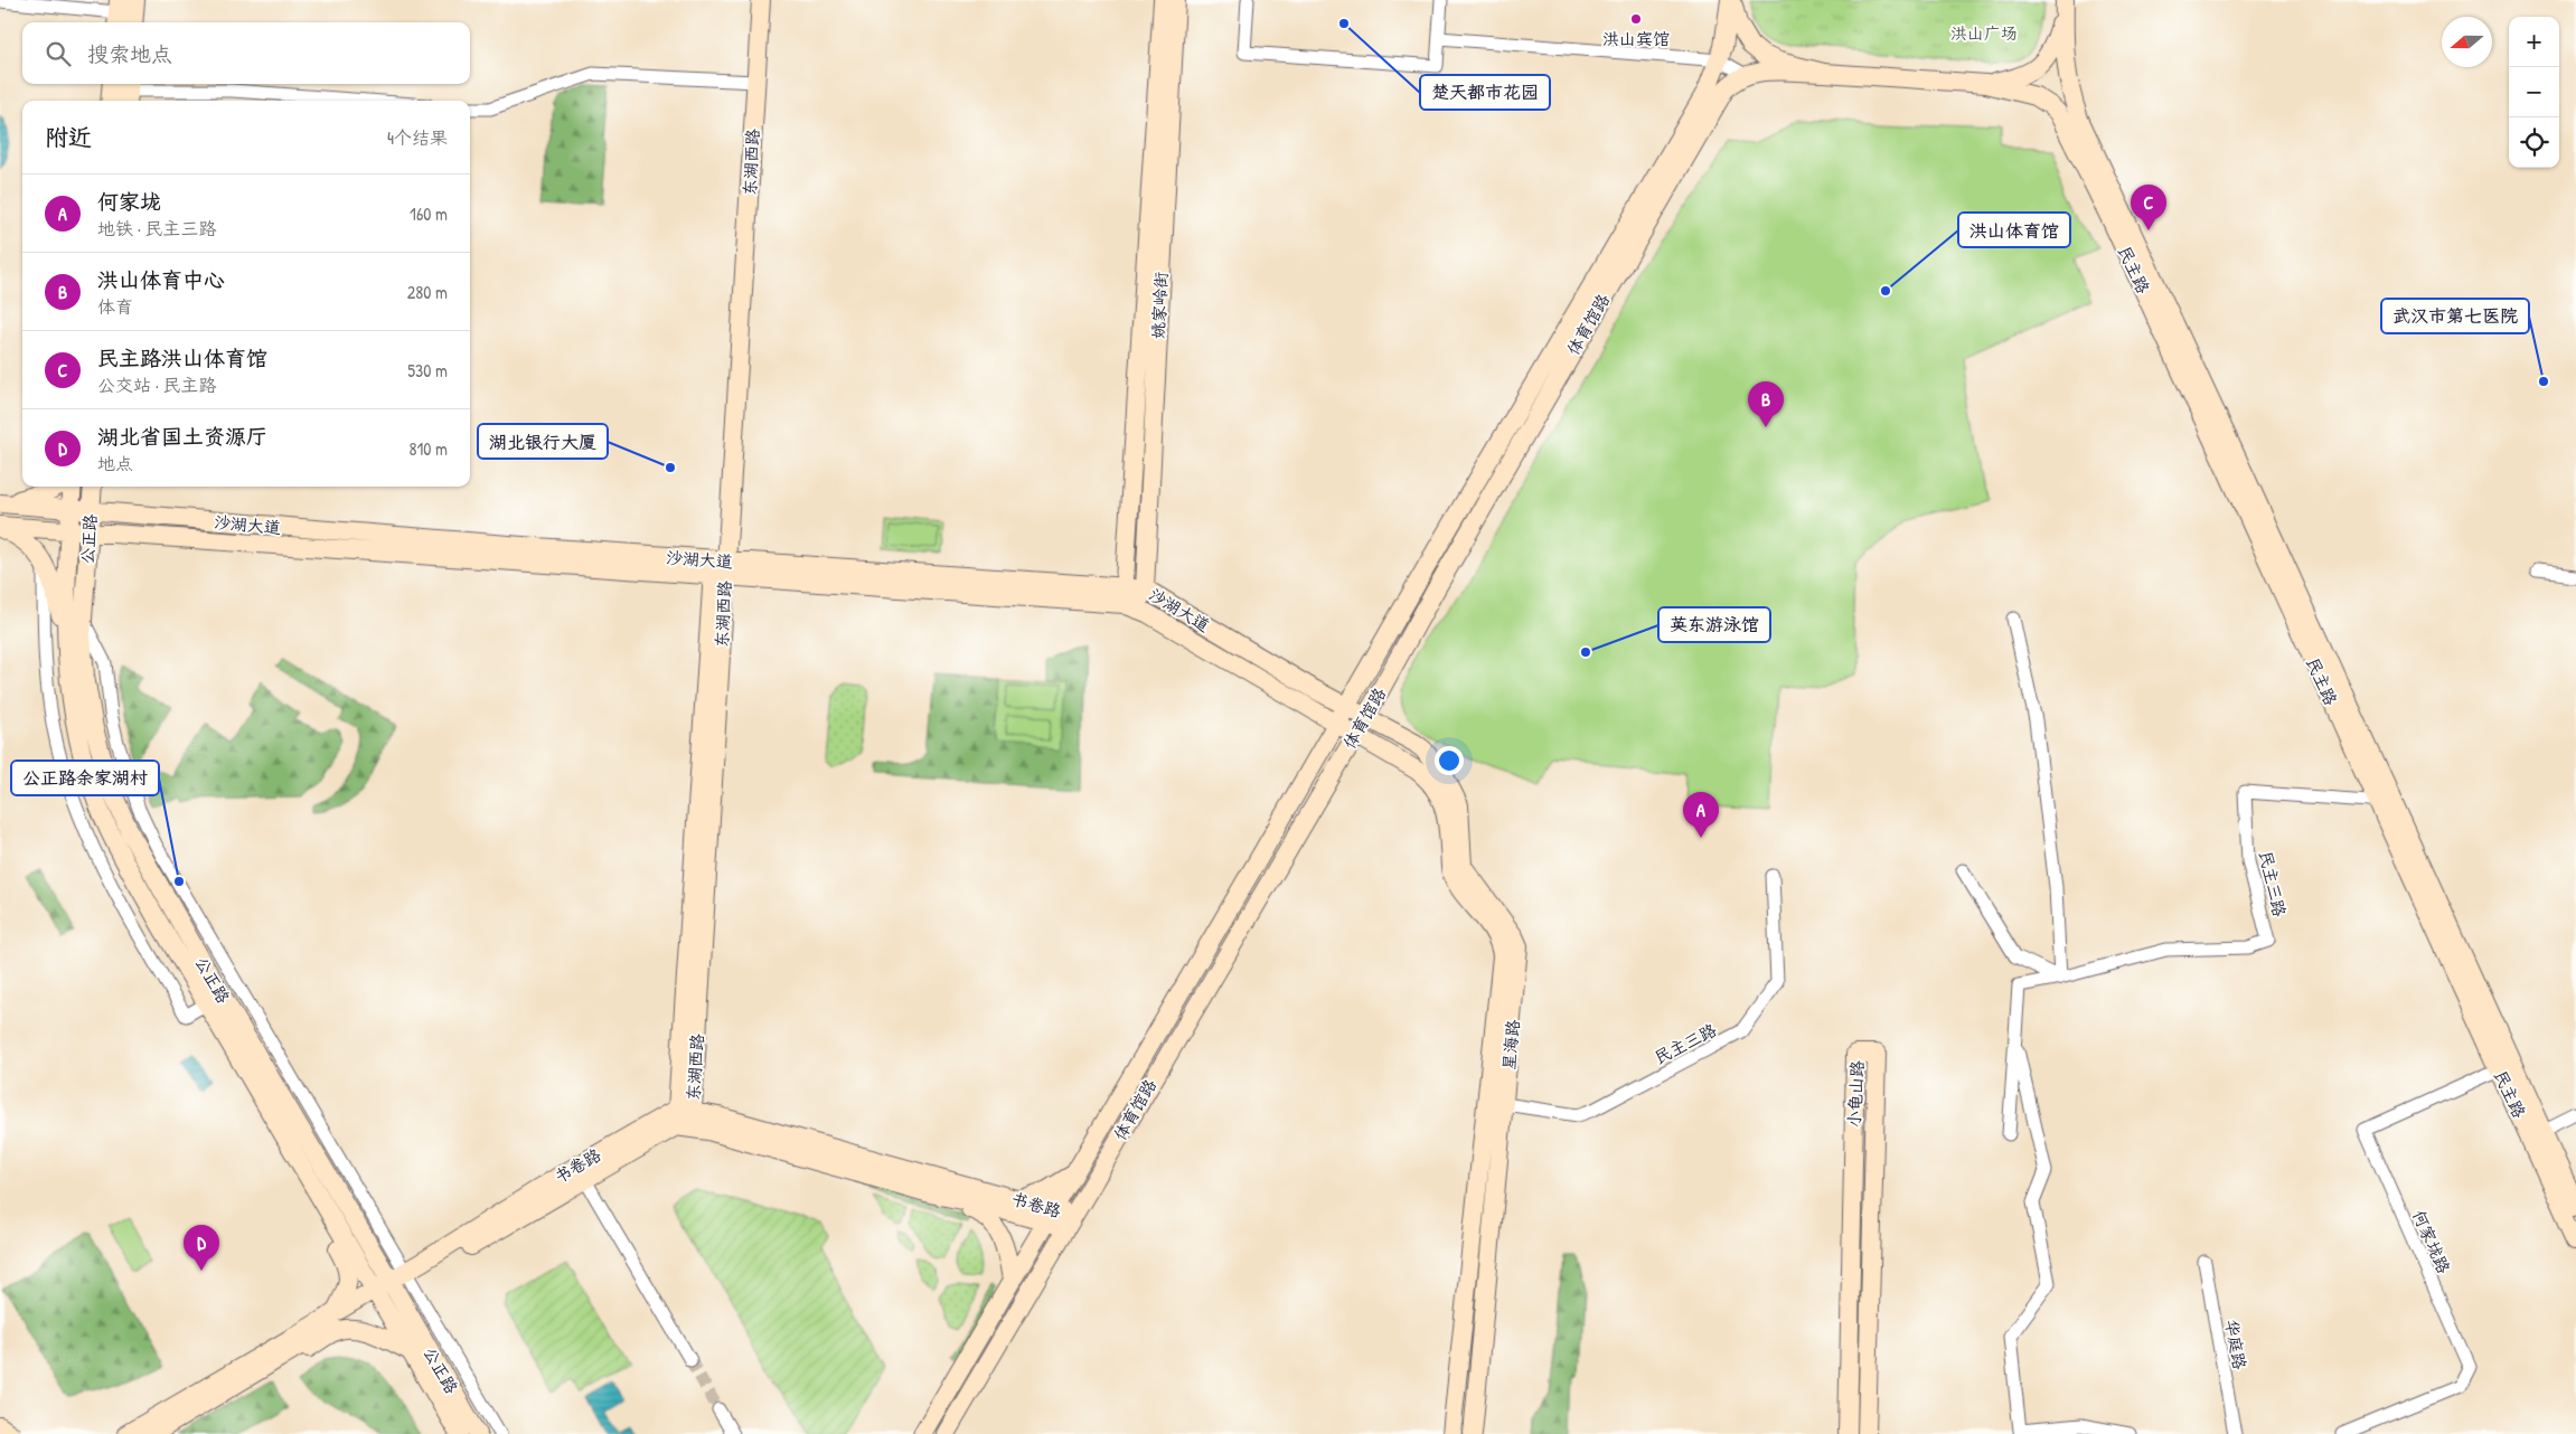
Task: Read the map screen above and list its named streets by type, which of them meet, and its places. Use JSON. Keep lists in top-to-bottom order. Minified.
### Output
{"streets":{"main road":["东湖西路","民主路","姚家岭街","体育馆路","沙湖大道","公正路","星海路","小龟山路","书卷路"],"street":["民主三路","何家垅路","华庭路"]},"crossings":[["东湖西路","沙湖大道"],["东湖西路","书卷路"],["民主路","民主三路"],["民主路","何家垅路"],["姚家岭街","沙湖大道"],["体育馆路","沙湖大道"],["体育馆路","星海路"],["体育馆路","书卷路"],["沙湖大道","公正路"],["沙湖大道","星海路"],["公正路","书卷路"],["民主三路","星海路"]],"parks":["洪山广场"],"places":["洪山宾馆","楚天都市花园","洪山体育馆","武汉市第七医院","湖北银行大厦","英东游泳馆","公正路余家湖村"],"north":"left","page":{"map_buttons":["+","−"],"search":"搜索地点","heading":["附近","4个结果"],"list":[{"mark":"A","name":"何家垅","note":"地铁 · 民主三路","value":"160 m"},{"mark":"B","name":"洪山体育中心","note":"体育","value":"280 m"},{"mark":"C","name":"民主路洪山体育馆","note":"公交站 · 民主路","value":"530 m"},{"mark":"D","name":"湖北省国土资源厅","note":"地点","value":"810 m"}],"pins":["C","B","A","D"]}}
